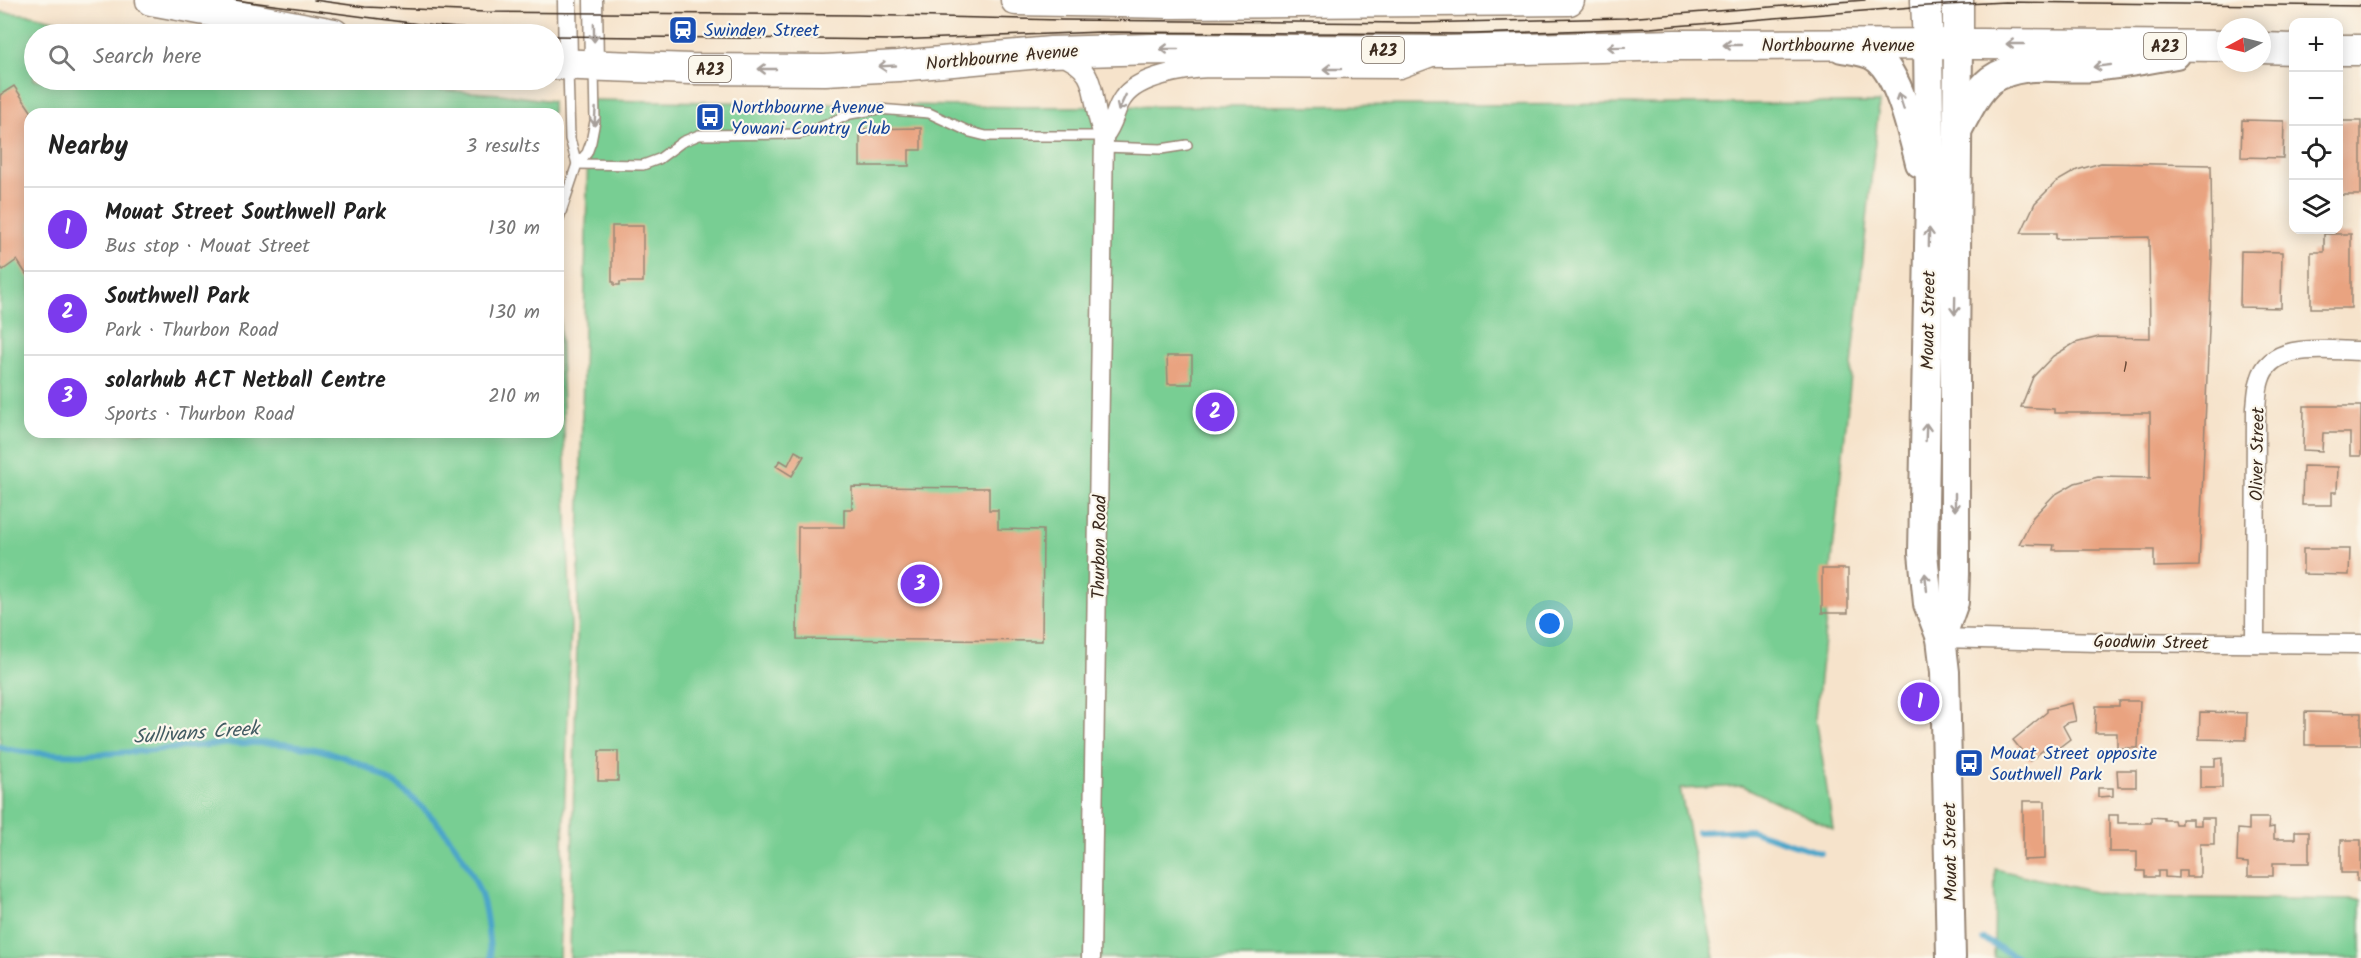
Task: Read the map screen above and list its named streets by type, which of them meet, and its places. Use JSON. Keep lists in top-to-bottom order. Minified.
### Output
{"streets":{"highway":["Northbourne Avenue","A23","Mouat Street"],"street":["Oliver Street","Thurbon Road","Goodwin Street"]},"crossings":[["Northbourne Avenue","Mouat Street"],["Northbourne Avenue","Thurbon Road"],["Mouat Street","Goodwin Street"],["Oliver Street","Goodwin Street"]],"water":["Sullivans Creek"],"places":{"station":["Swinden Street"],"bus stop":["Northbourne Avenue Yowani Country Club","Mouat Street opposite Southwell Park"]},"house_numbers":["1"],"north":"left","page":{"map_buttons":["+","−"],"search":"Search here","heading":["Nearby","3 results"],"list":[{"mark":"1","name":"Mouat Street Southwell Park","note":"Bus stop · Mouat Street","value":"130 m"},{"mark":"2","name":"Southwell Park","note":"Park · Thurbon Road","value":"130 m"},{"mark":"3","name":"solarhub ACT Netball Centre","note":"Sports · Thurbon Road","value":"210 m"}],"pins":["2","3","1"]}}
